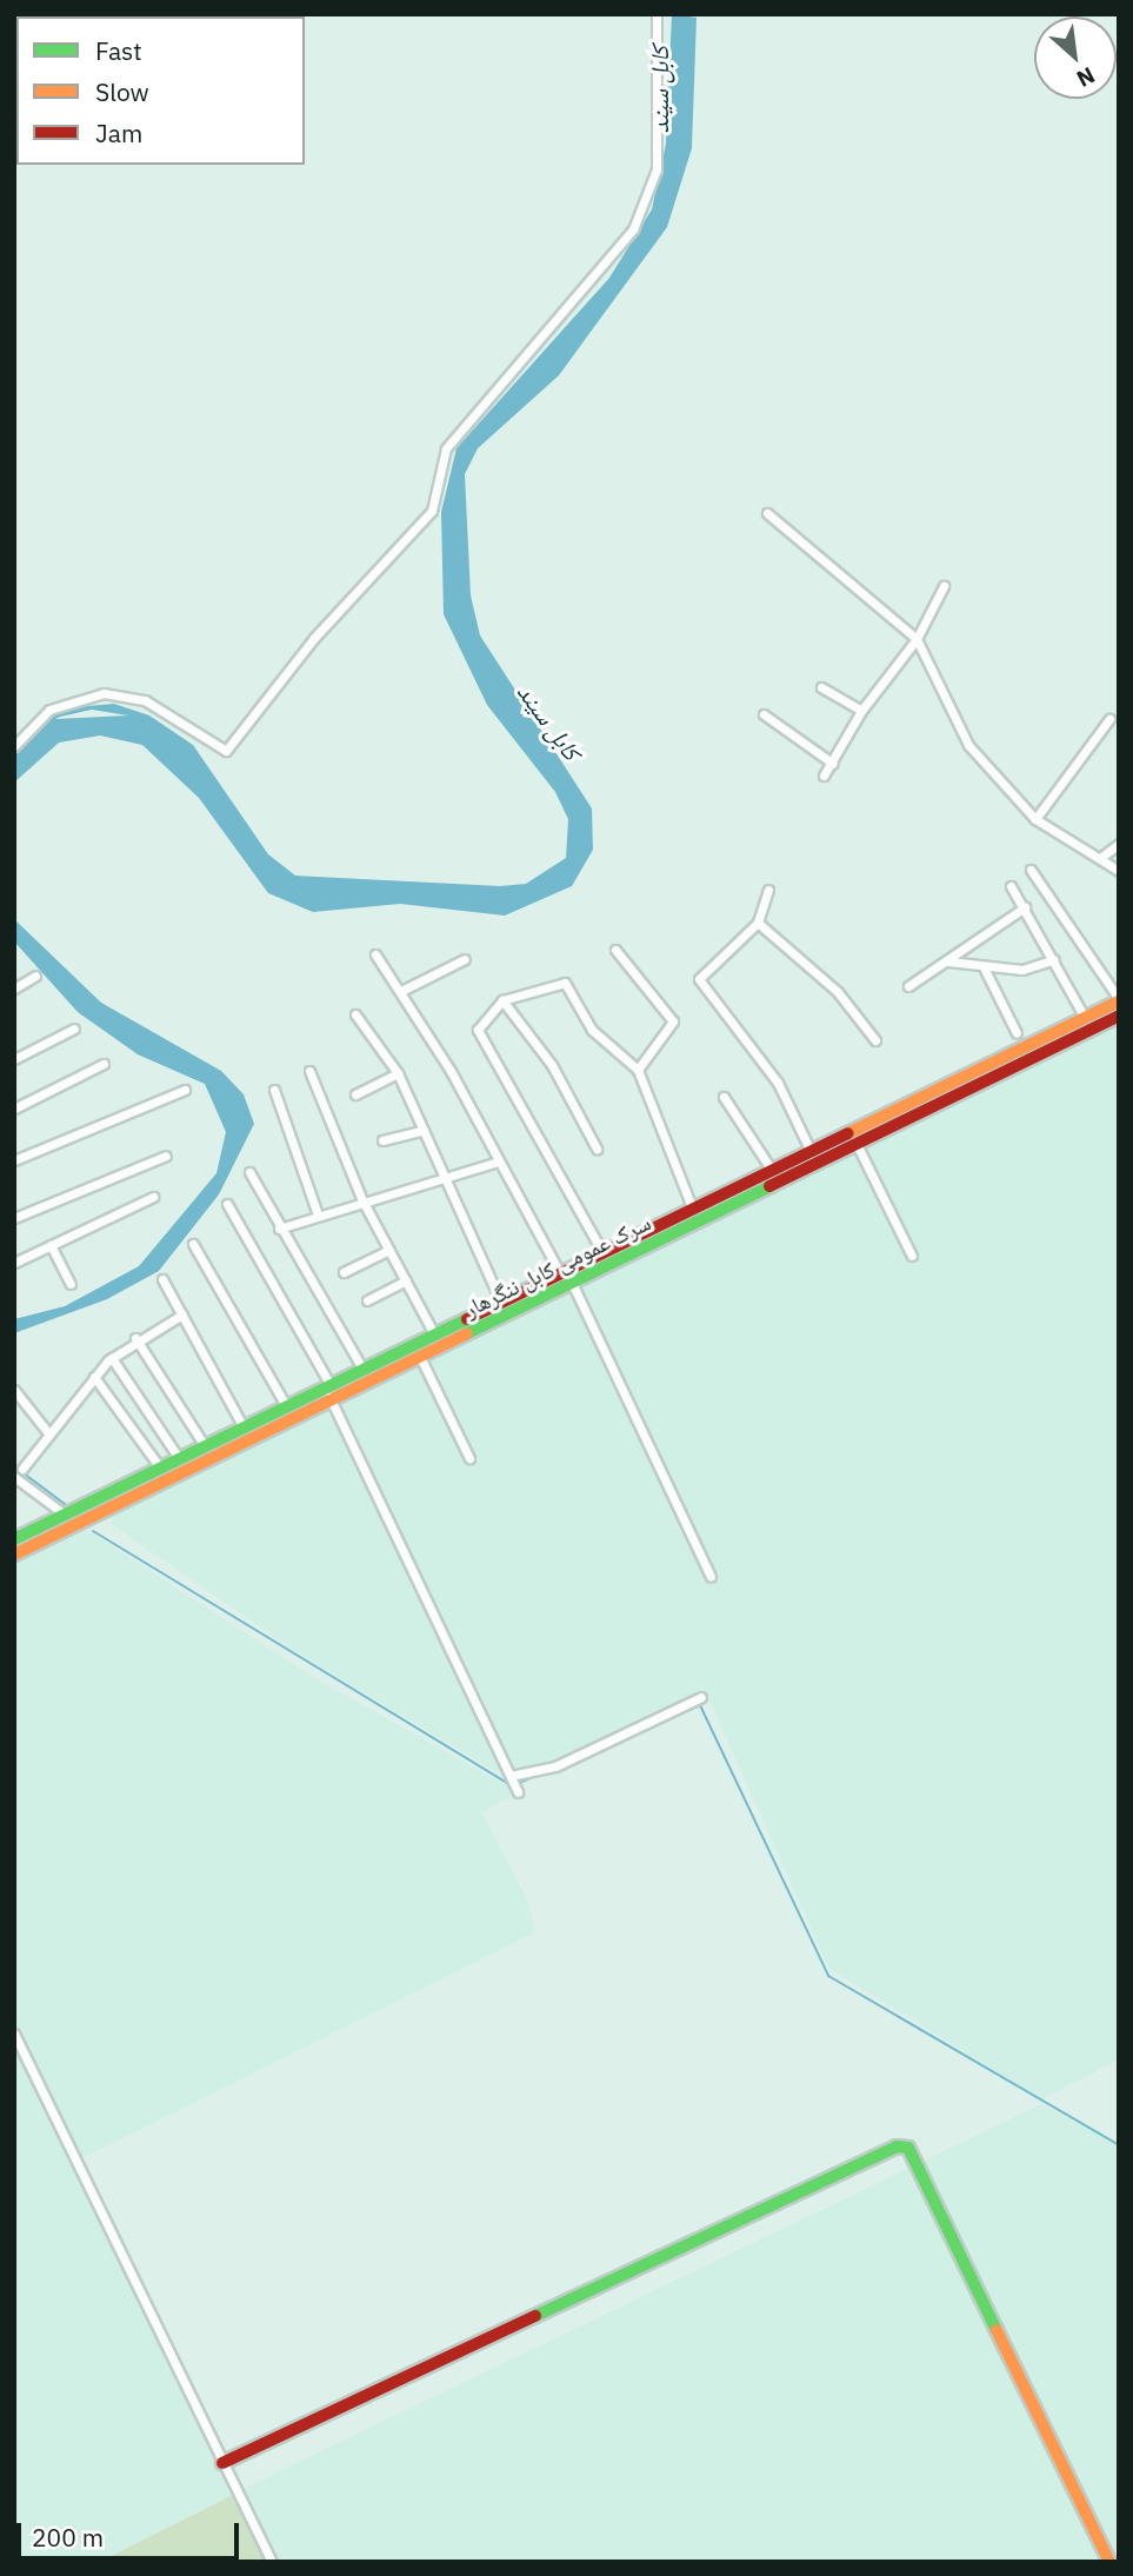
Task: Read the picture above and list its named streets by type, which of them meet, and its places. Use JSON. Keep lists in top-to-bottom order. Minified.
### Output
{"streets":{"main road":["سرک عمومی کابل ننگرهار"]},"water":["کابل سيند"],"legend":["Fast","Slow","Jam"],"scale_bar":"200 m","north":"bottom right"}
